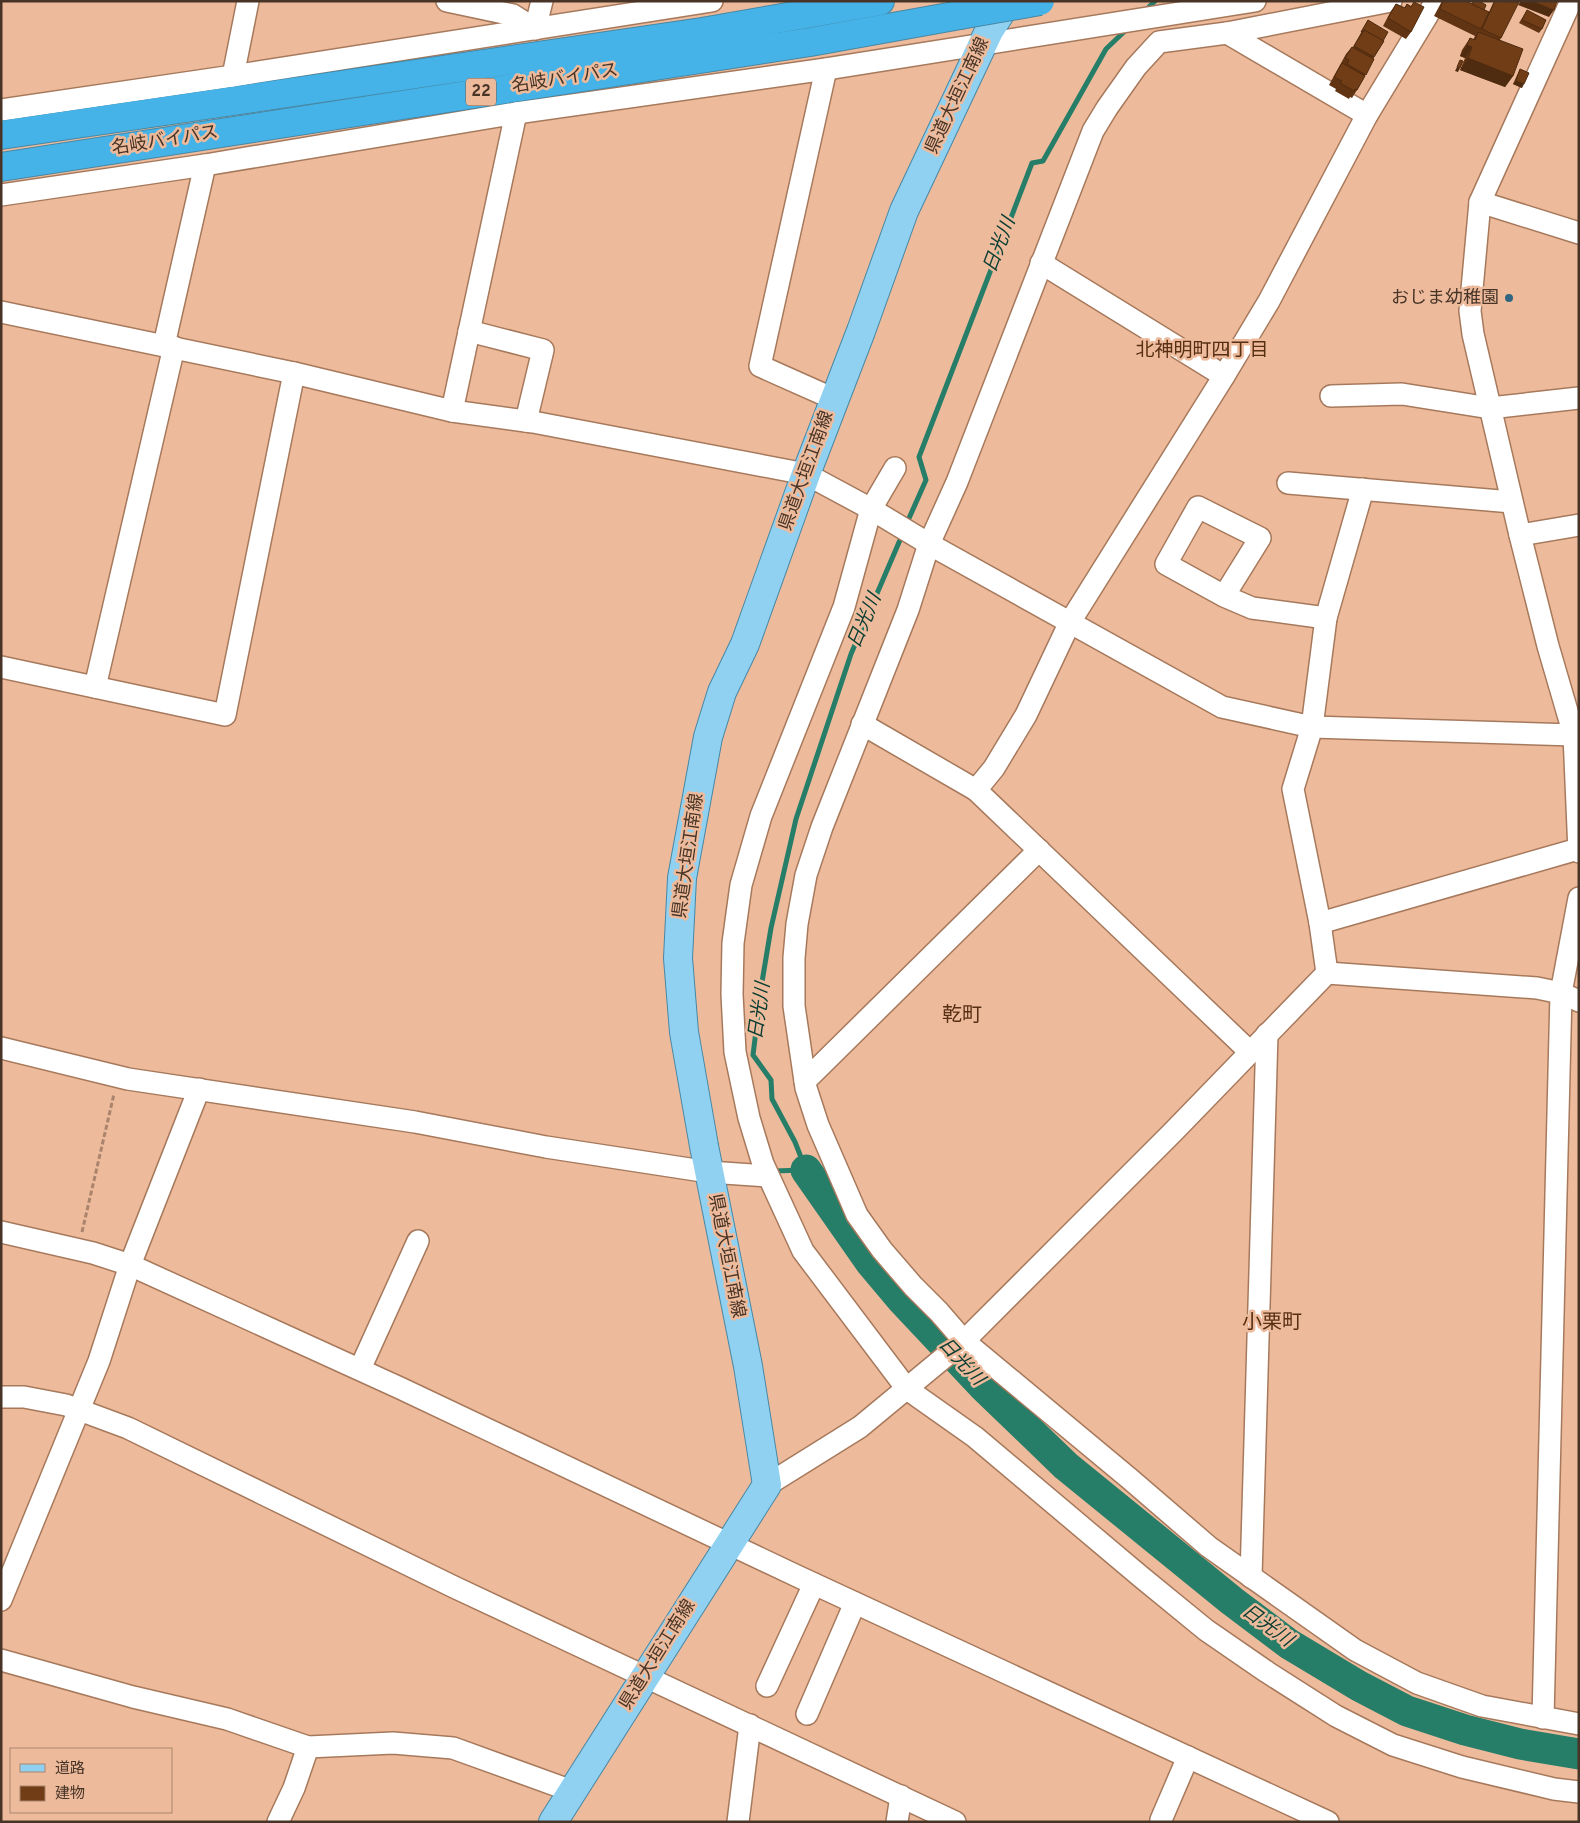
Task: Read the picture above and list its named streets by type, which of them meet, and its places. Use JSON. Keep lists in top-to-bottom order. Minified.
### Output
{"streets":{"highway":["名岐バイパス","22"],"main road":["県道大垣江南線"]},"districts":["北神明町四丁目","乾町","小栗町"],"water":["日光川"],"places":["おじま幼稚園"],"legend":["道路","建物"]}
